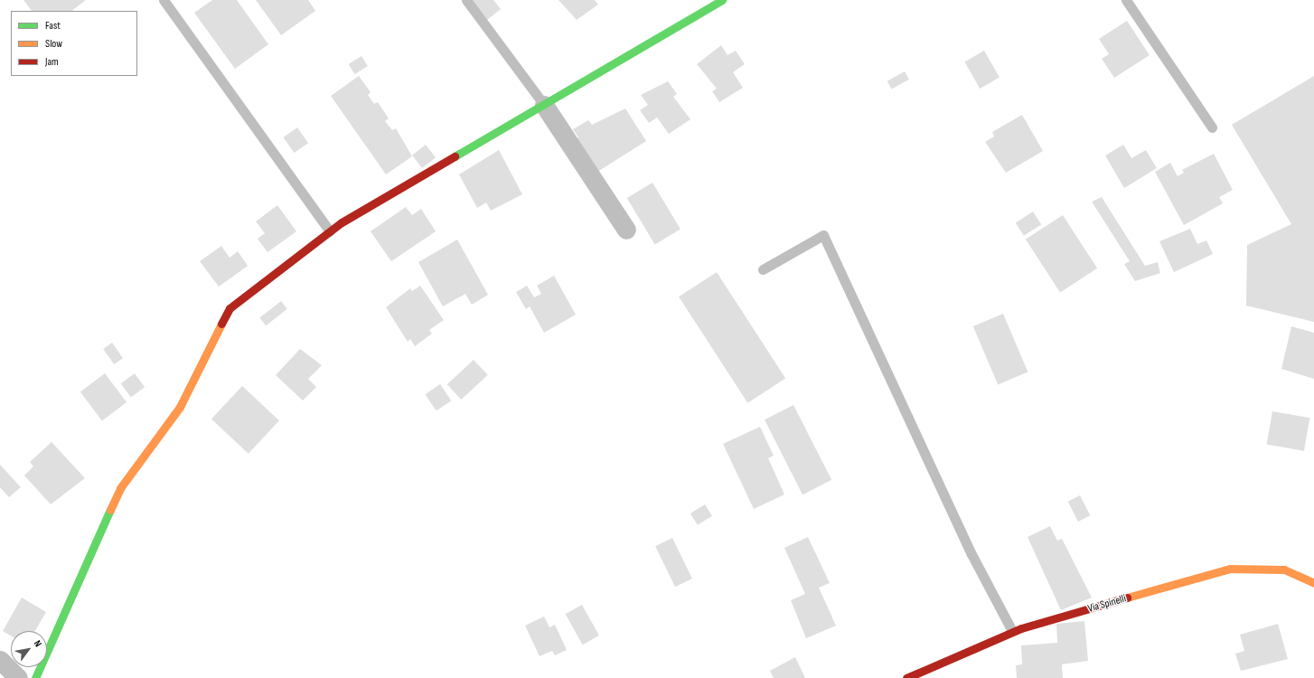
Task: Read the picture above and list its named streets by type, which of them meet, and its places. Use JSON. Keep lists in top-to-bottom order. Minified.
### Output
{"streets":{"street":["Via Spinelli"]},"legend":["Fast","Slow","Jam"],"north":"top right"}
